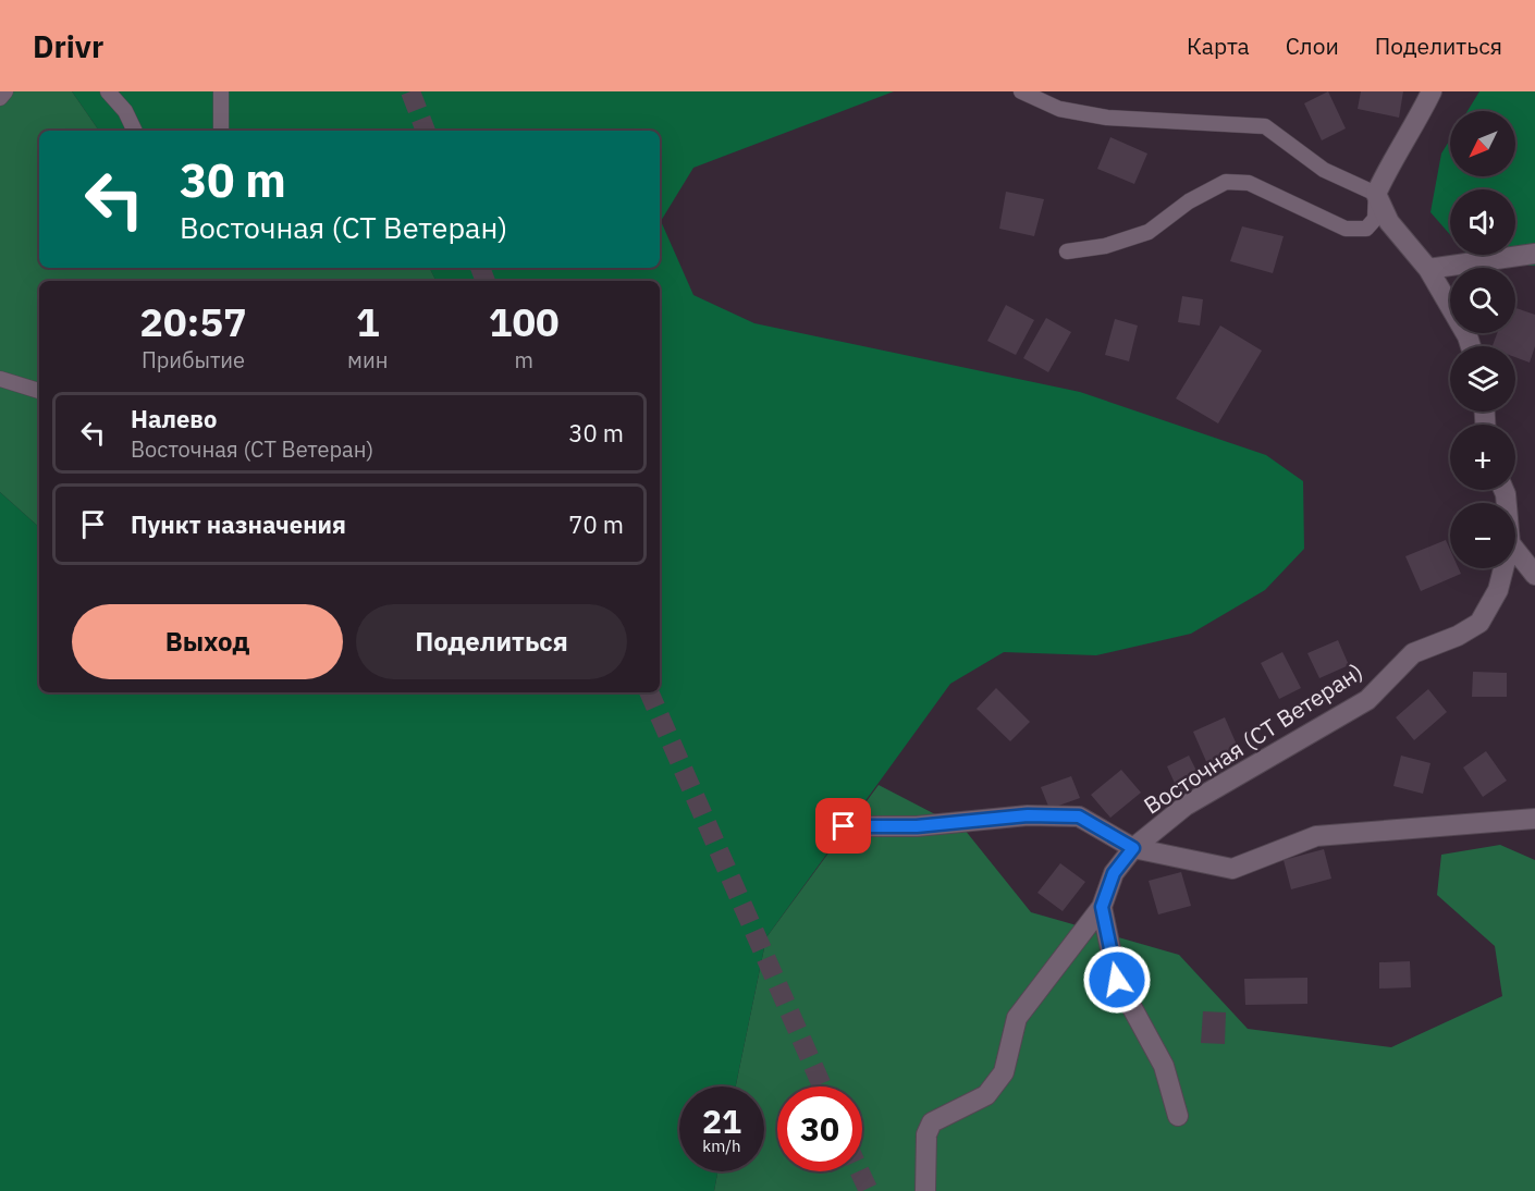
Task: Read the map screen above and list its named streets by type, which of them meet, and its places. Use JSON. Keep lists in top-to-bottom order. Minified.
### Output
{"streets":{"street":["Восточная (СТ Ветеран)"]},"north":"bottom left","page":{"header":"Drivr","nav":["Карта","Слои","Поделиться"],"map_buttons":["+","−"],"turn":["30 m","Восточная (СТ Ветеран)"],"eta":["20:57","Прибытие","1","мин","100","m"],"list":[{"name":"Налево","note":"Восточная (СТ Ветеран)","value":"30 m"},{"name":"Пункт назначения","value":"70 m"}],"buttons":["Выход","Поделиться"],"speed":"21 km/h","limit":"30"}}
